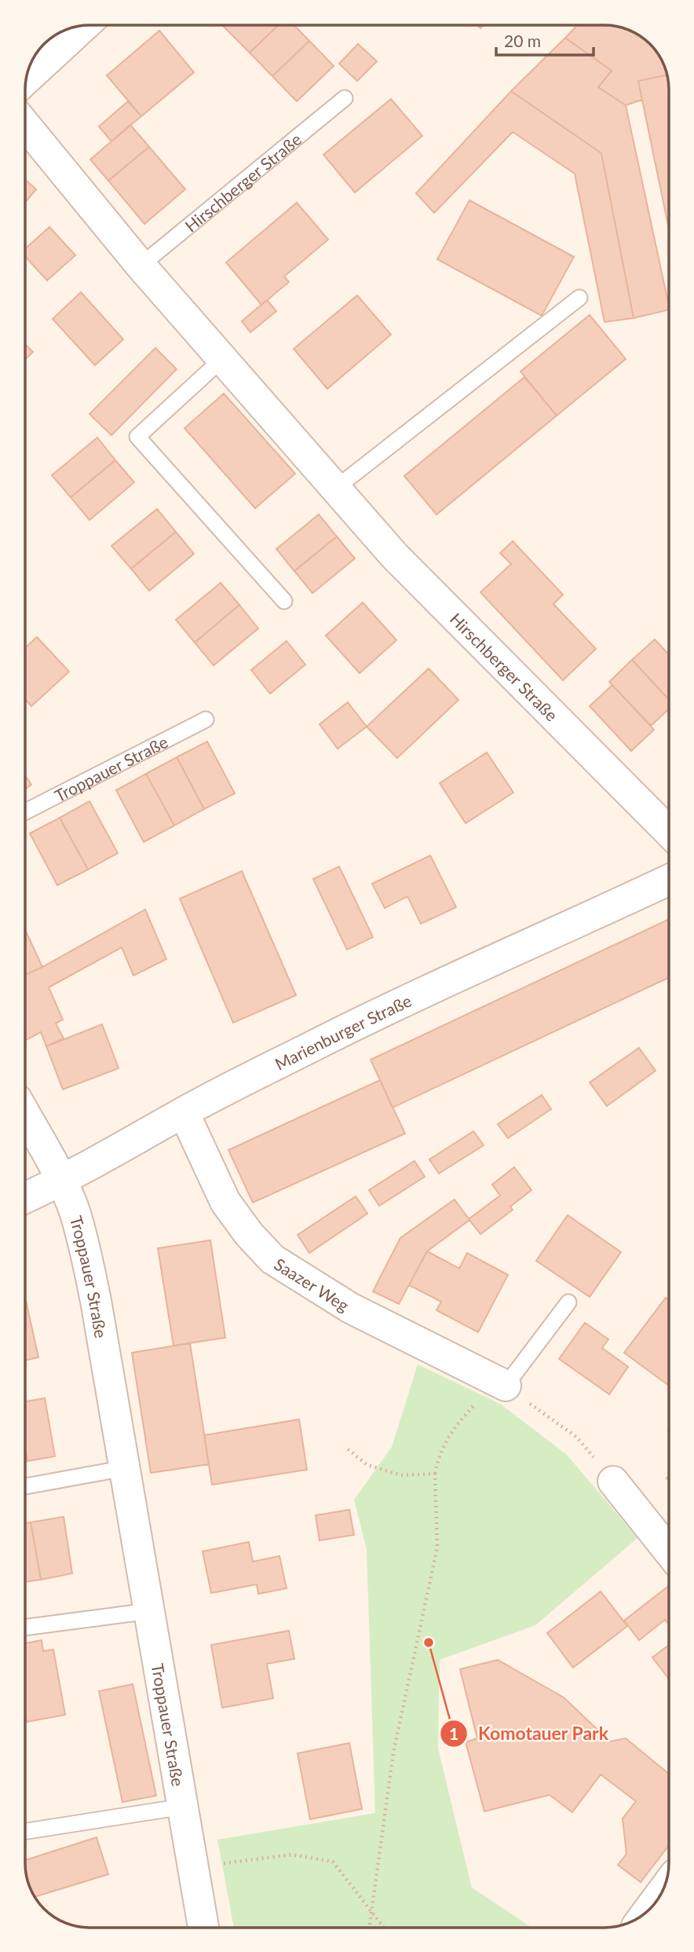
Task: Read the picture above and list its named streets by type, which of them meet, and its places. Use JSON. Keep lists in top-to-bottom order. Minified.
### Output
{"streets":{"street":["Hirschberger Straße","Troppauer Straße","Marienburger Straße","Saazer Weg"]},"crossings":[["Troppauer Straße","Marienburger Straße"],["Marienburger Straße","Saazer Weg"]],"places":["Komotauer Park"],"scale_bar":"20 m"}
